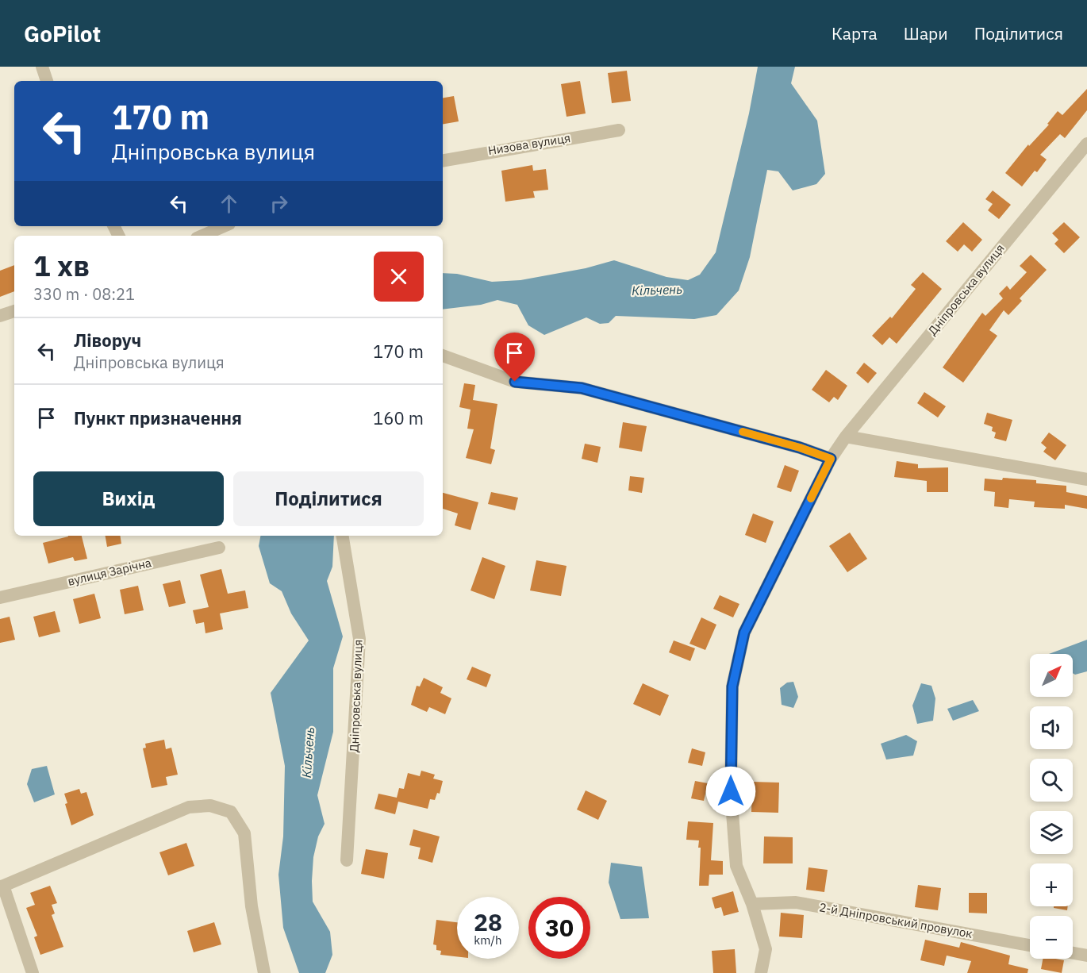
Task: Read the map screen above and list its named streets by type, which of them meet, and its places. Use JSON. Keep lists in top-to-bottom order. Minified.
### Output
{"streets":{"street":["Низова вулиця","Дніпровська вулиця","вулиця Зарічна","2-й Дніпровський провулок"]},"crossings":[["Дніпровська вулиця","2-й Дніпровський провулок"]],"water":["Кільчень"],"north":"top right","page":{"header":"GoPilot","nav":["Карта","Шари","Поділитися"],"turn":["170 m","Дніпровська вулиця"],"heading":["1 хв","330 m · 08:21"],"list":[{"name":"Ліворуч","note":"Дніпровська вулиця","value":"170 m"},{"name":"Пункт призначення","value":"160 m"}],"buttons":["Вихід","Поділитися"],"map_buttons":["+","−"],"speed":"28 km/h","limit":"30"}}
